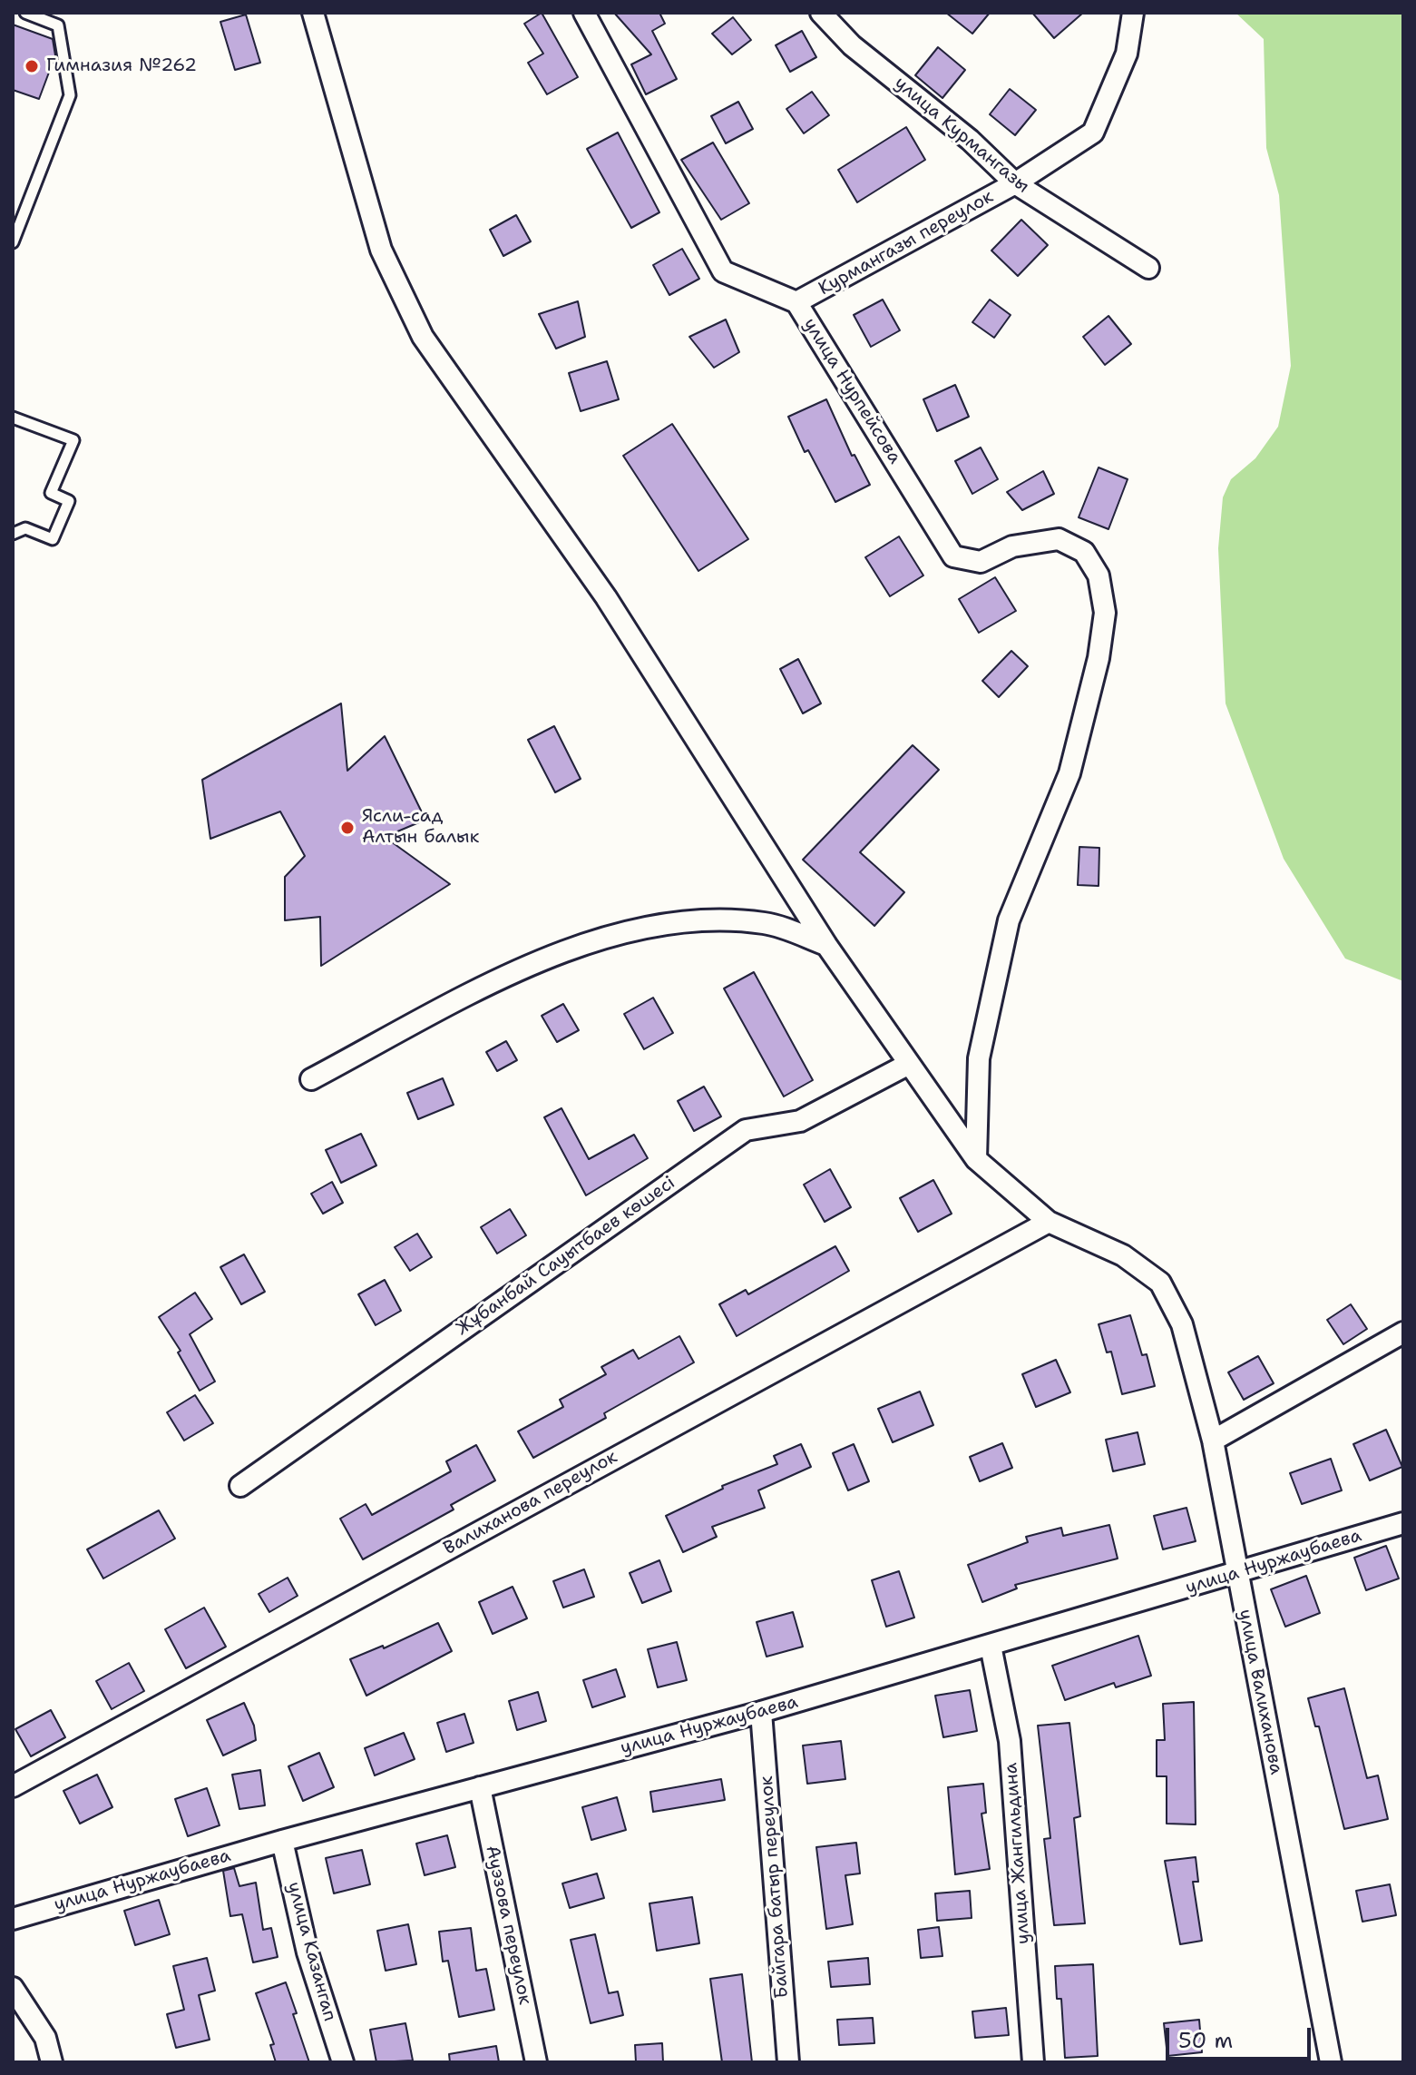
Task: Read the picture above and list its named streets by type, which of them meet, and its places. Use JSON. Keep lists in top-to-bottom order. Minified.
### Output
{"streets":{"street":["улица Курмангазы","Курмангазы переулок","улица Нурпейсова","Жұбанбай Сауытбаев көшесі","Валиханова переулок","улица Нуржаубаева","улица Валиханова","улица Жангильдина","Байгара батыр переулок","Ауэзова переулок","улица Казангап"]},"crossings":[["улица Курмангазы","Курмангазы переулок"],["Курмангазы переулок","улица Нурпейсова"],["улица Нурпейсова","улица Валиханова"],["Жұбанбай Сауытбаев көшесі","улица Валиханова"],["Валиханова переулок","улица Валиханова"],["улица Нуржаубаева","улица Валиханова"],["улица Нуржаубаева","улица Жангильдина"],["улица Нуржаубаева","Байгара батыр переулок"],["улица Нуржаубаева","Ауэзова переулок"],["улица Нуржаубаева","улица Казангап"]],"places":["Гимназия №262","Ясли-сад Алтын балык"],"scale_bar":"50 m"}
